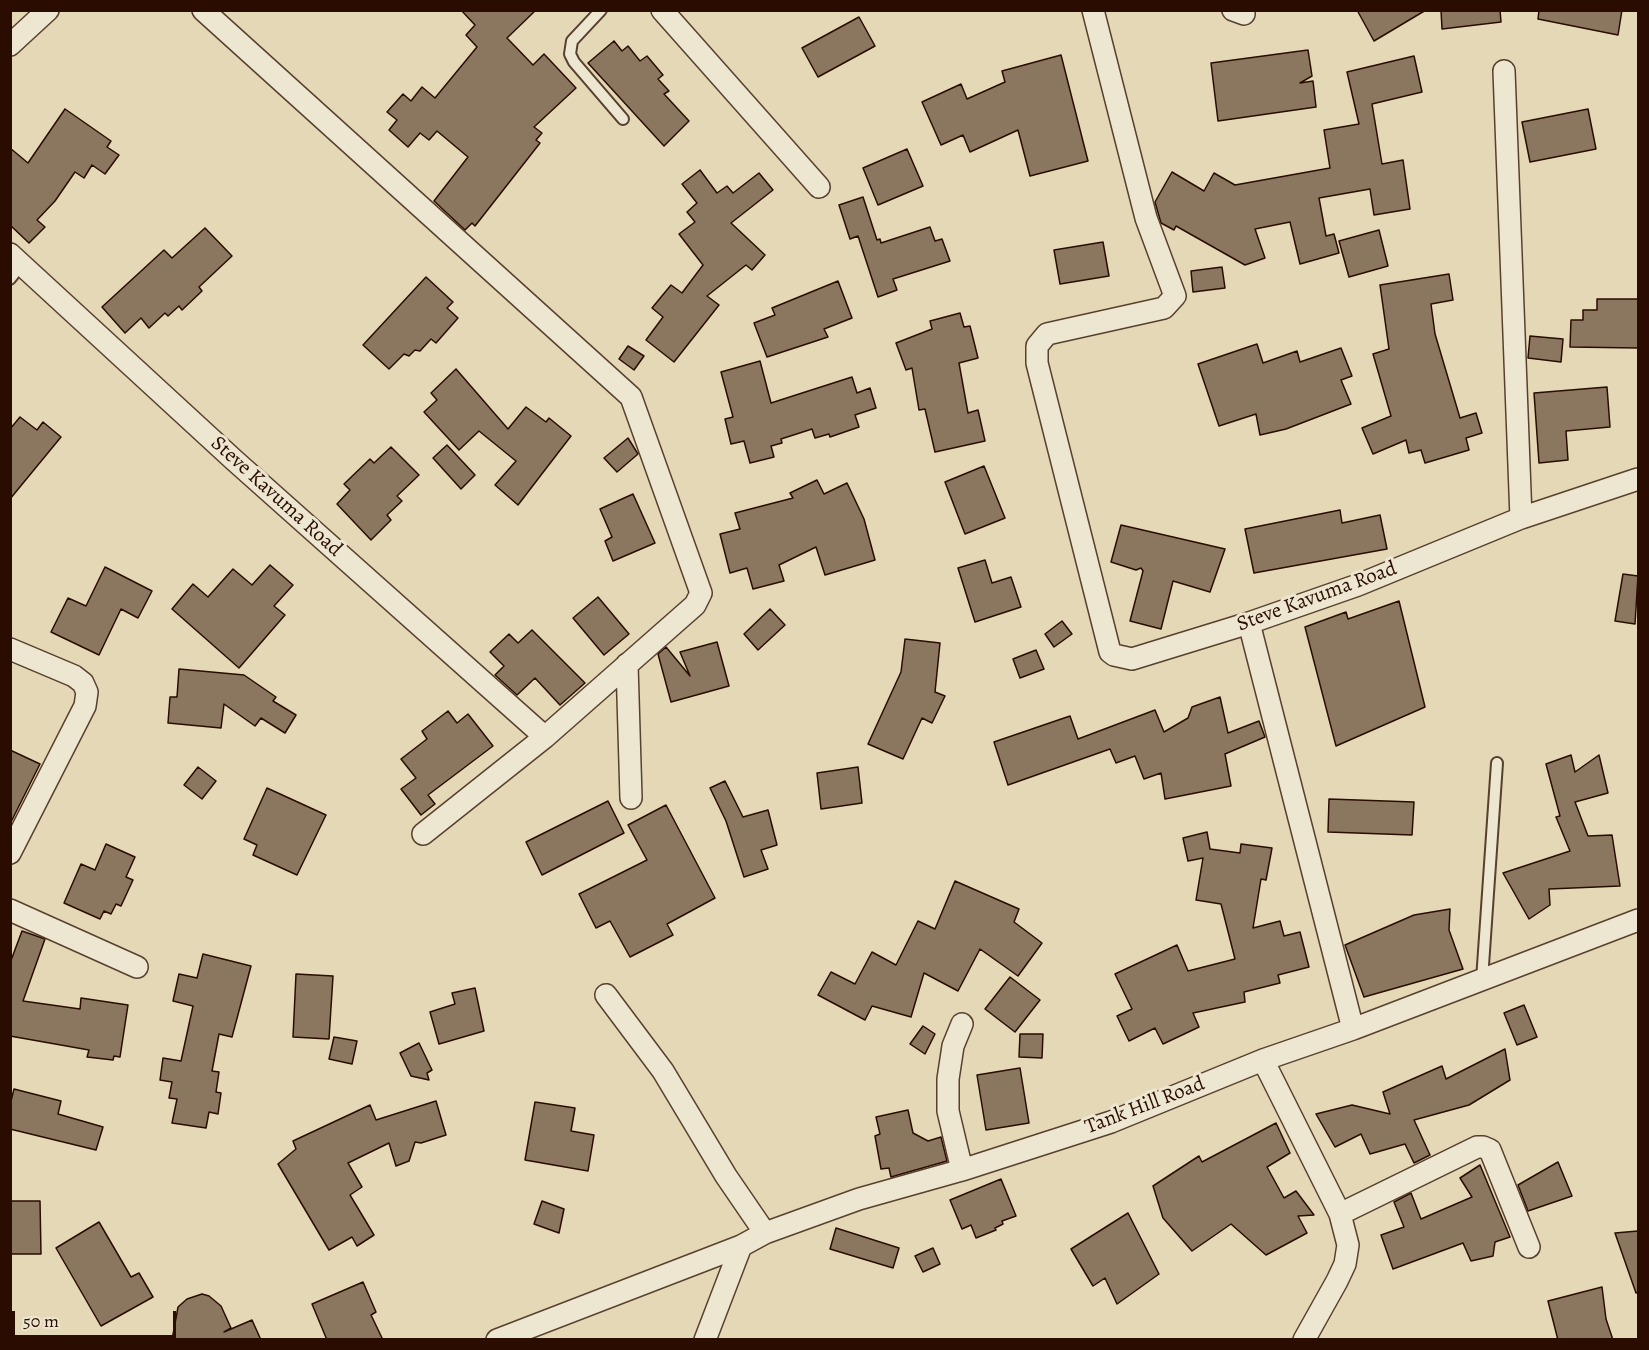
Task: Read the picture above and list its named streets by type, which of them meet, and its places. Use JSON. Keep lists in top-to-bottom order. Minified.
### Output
{"streets":{"street":["Steve Kavuma Road","Tank Hill Road"]},"scale_bar":"50 m"}
